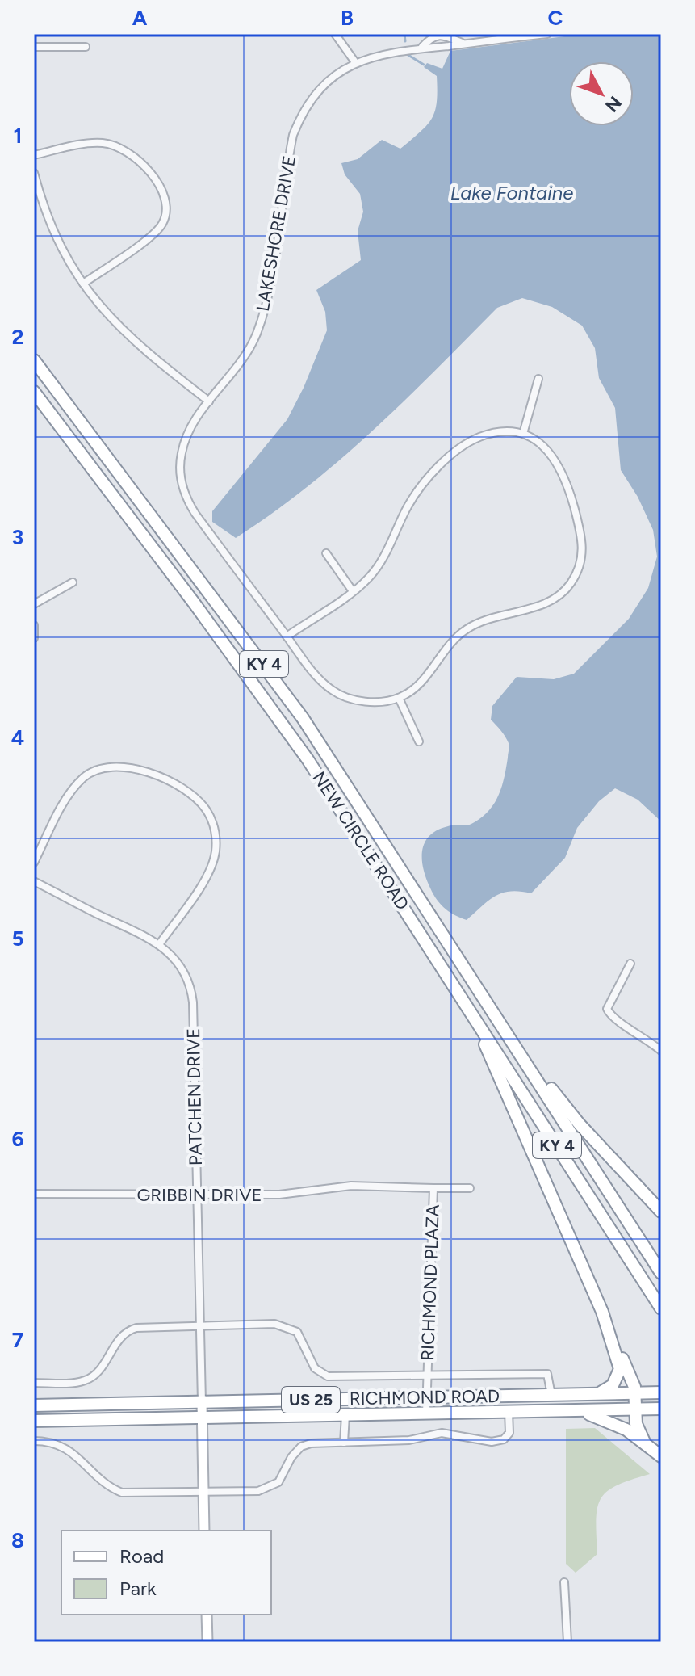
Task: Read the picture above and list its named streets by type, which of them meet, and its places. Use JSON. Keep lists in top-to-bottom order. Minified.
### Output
{"streets":{"highway":["KY 4","NEW CIRCLE ROAD","RICHMOND ROAD","US 25"],"street":["LAKESHORE DRIVE","PATCHEN DRIVE","GRIBBIN DRIVE","RICHMOND PLAZA"]},"crossings":[["PATCHEN DRIVE","GRIBBIN DRIVE"],["PATCHEN DRIVE","RICHMOND ROAD"],["GRIBBIN DRIVE","RICHMOND PLAZA"],["RICHMOND PLAZA","RICHMOND ROAD"]],"water":["Lake Fontaine"],"legend":["Road","Park"],"north":"bottom right","grid":{"columns":["A","B","C"],"rows":["1","2","3","4","5","6","7","8"]}}
